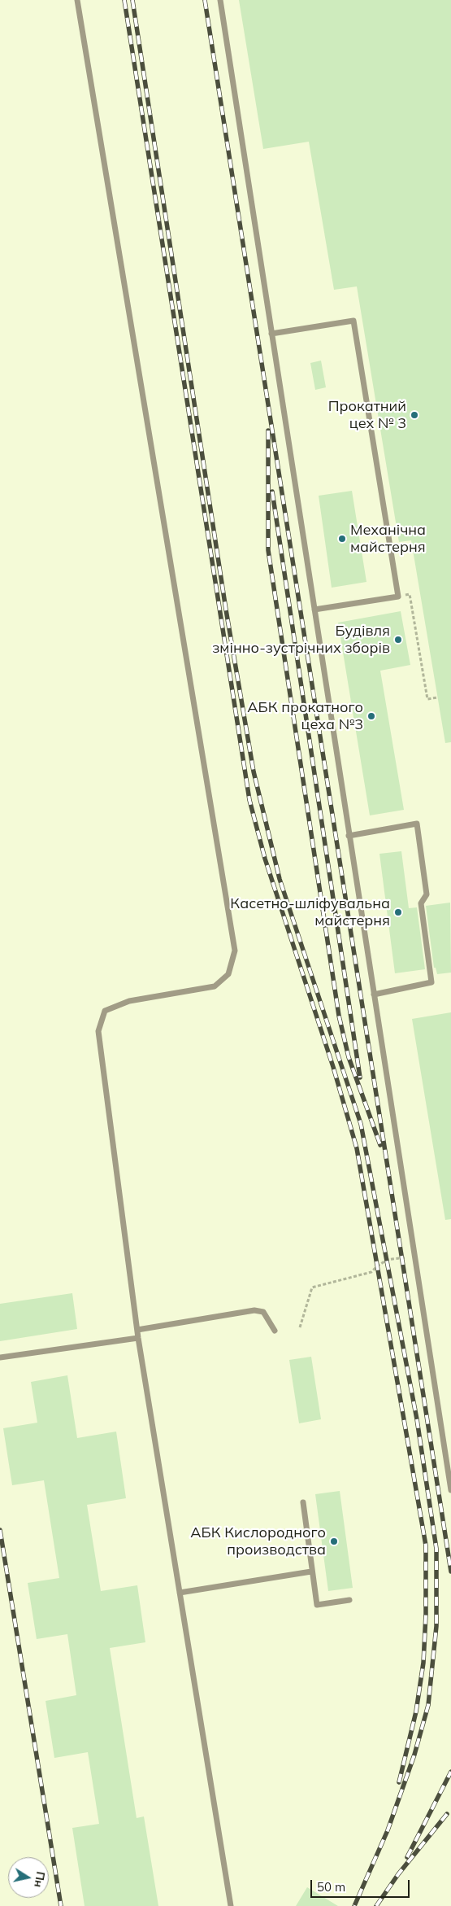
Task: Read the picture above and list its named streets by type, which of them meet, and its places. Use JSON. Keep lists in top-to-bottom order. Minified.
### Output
{"places":["Прокатний цех № 3","Механічна майстерня","Будівля змінно-зустрічних зборів","АБК прокатного цеха №3","Касетно-шліфувальна майстерня","АБК Кислородного производства"],"scale_bar":"50 m","north":"right"}
